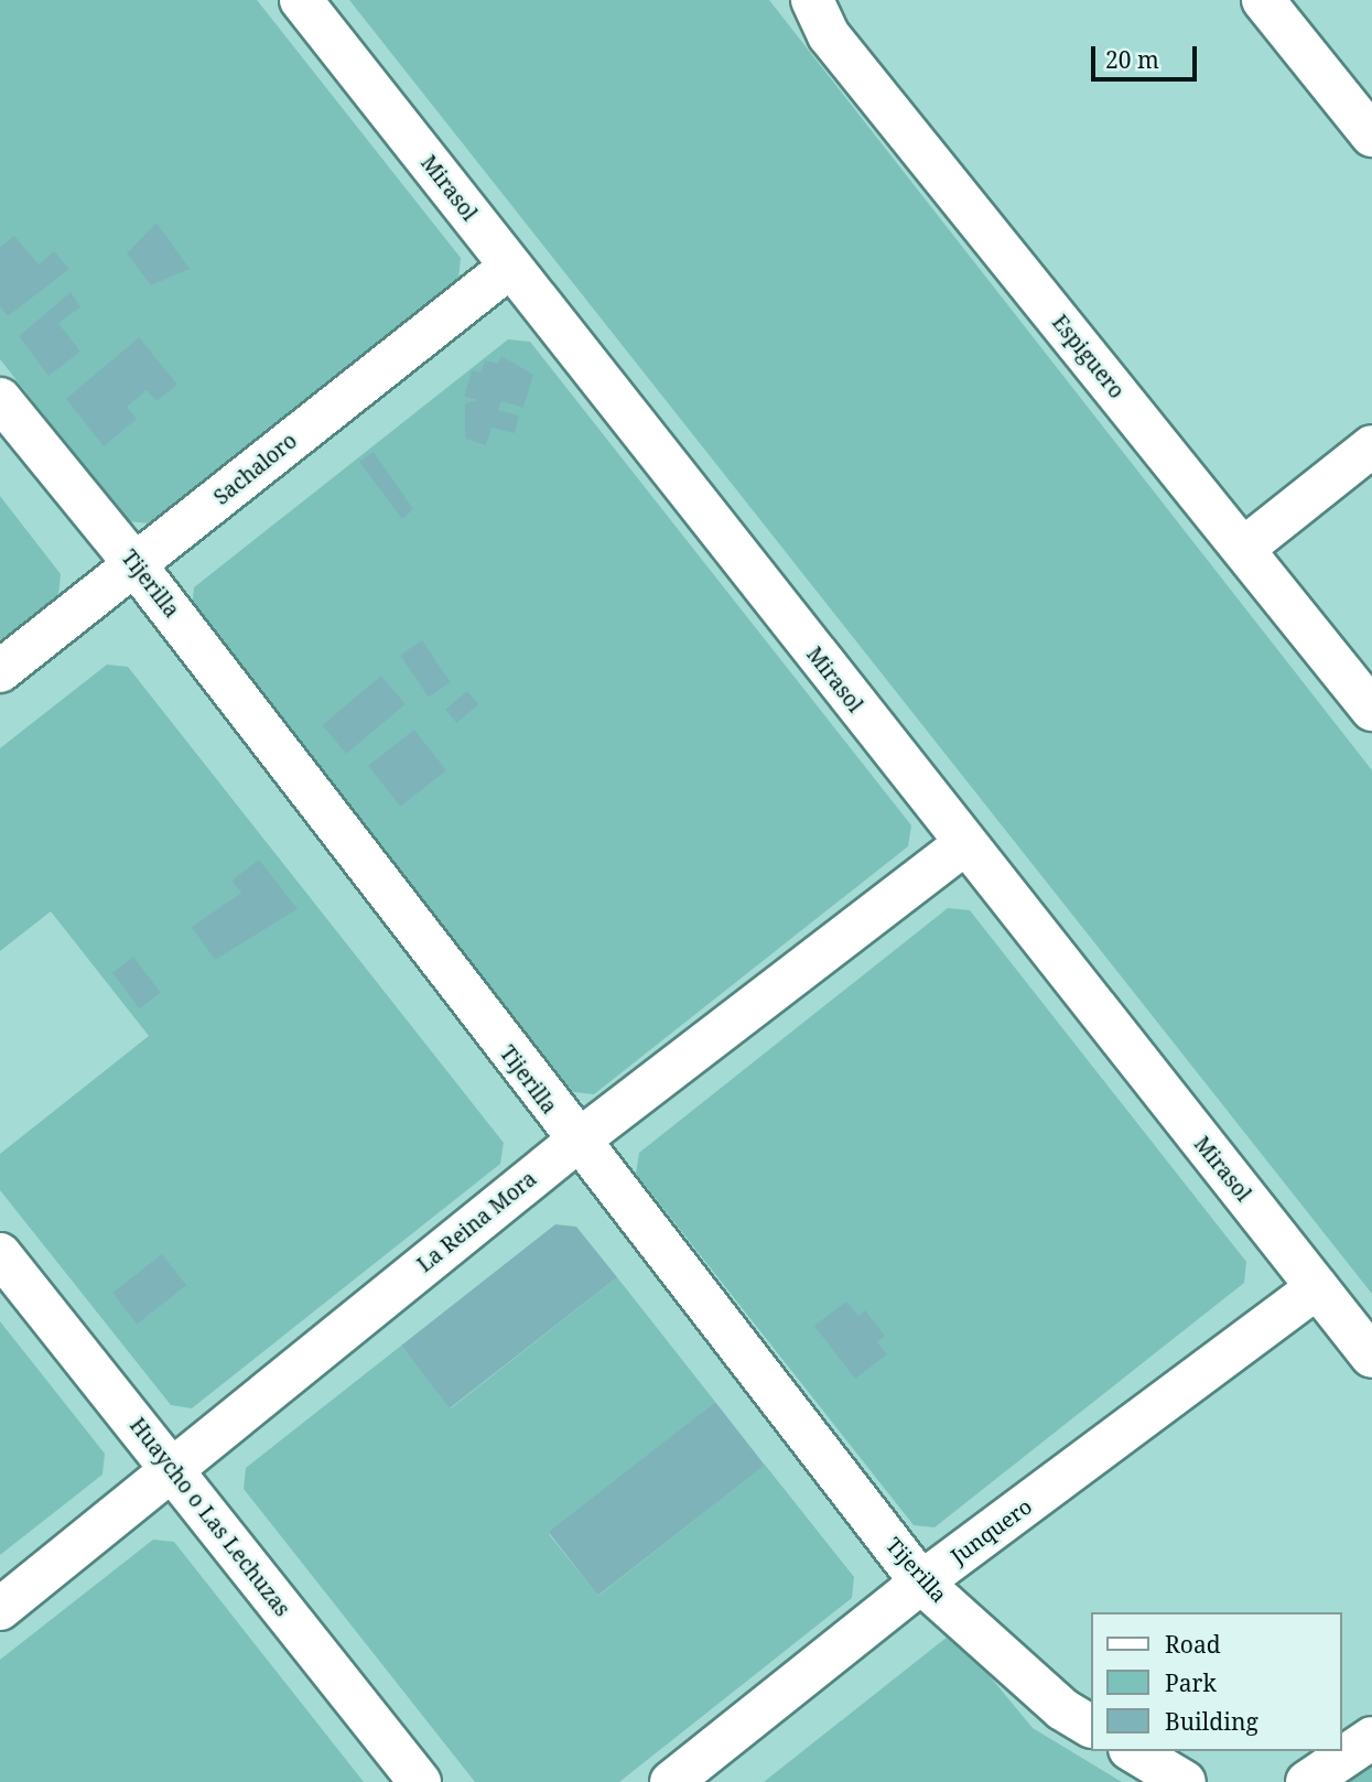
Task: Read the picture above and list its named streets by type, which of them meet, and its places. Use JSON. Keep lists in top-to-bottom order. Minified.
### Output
{"streets":{"street":["Mirasol","Espiguero","Sachaloro","Tijerilla","La Reina Mora","Huaycho o Las Lechuzas","Junquero"]},"crossings":[["Mirasol","Sachaloro"],["Mirasol","La Reina Mora"],["Mirasol","Junquero"],["Sachaloro","Tijerilla"],["Tijerilla","La Reina Mora"],["Tijerilla","Junquero"],["La Reina Mora","Huaycho o Las Lechuzas"]],"legend":["Road","Park","Building"],"scale_bar":"20 m"}
